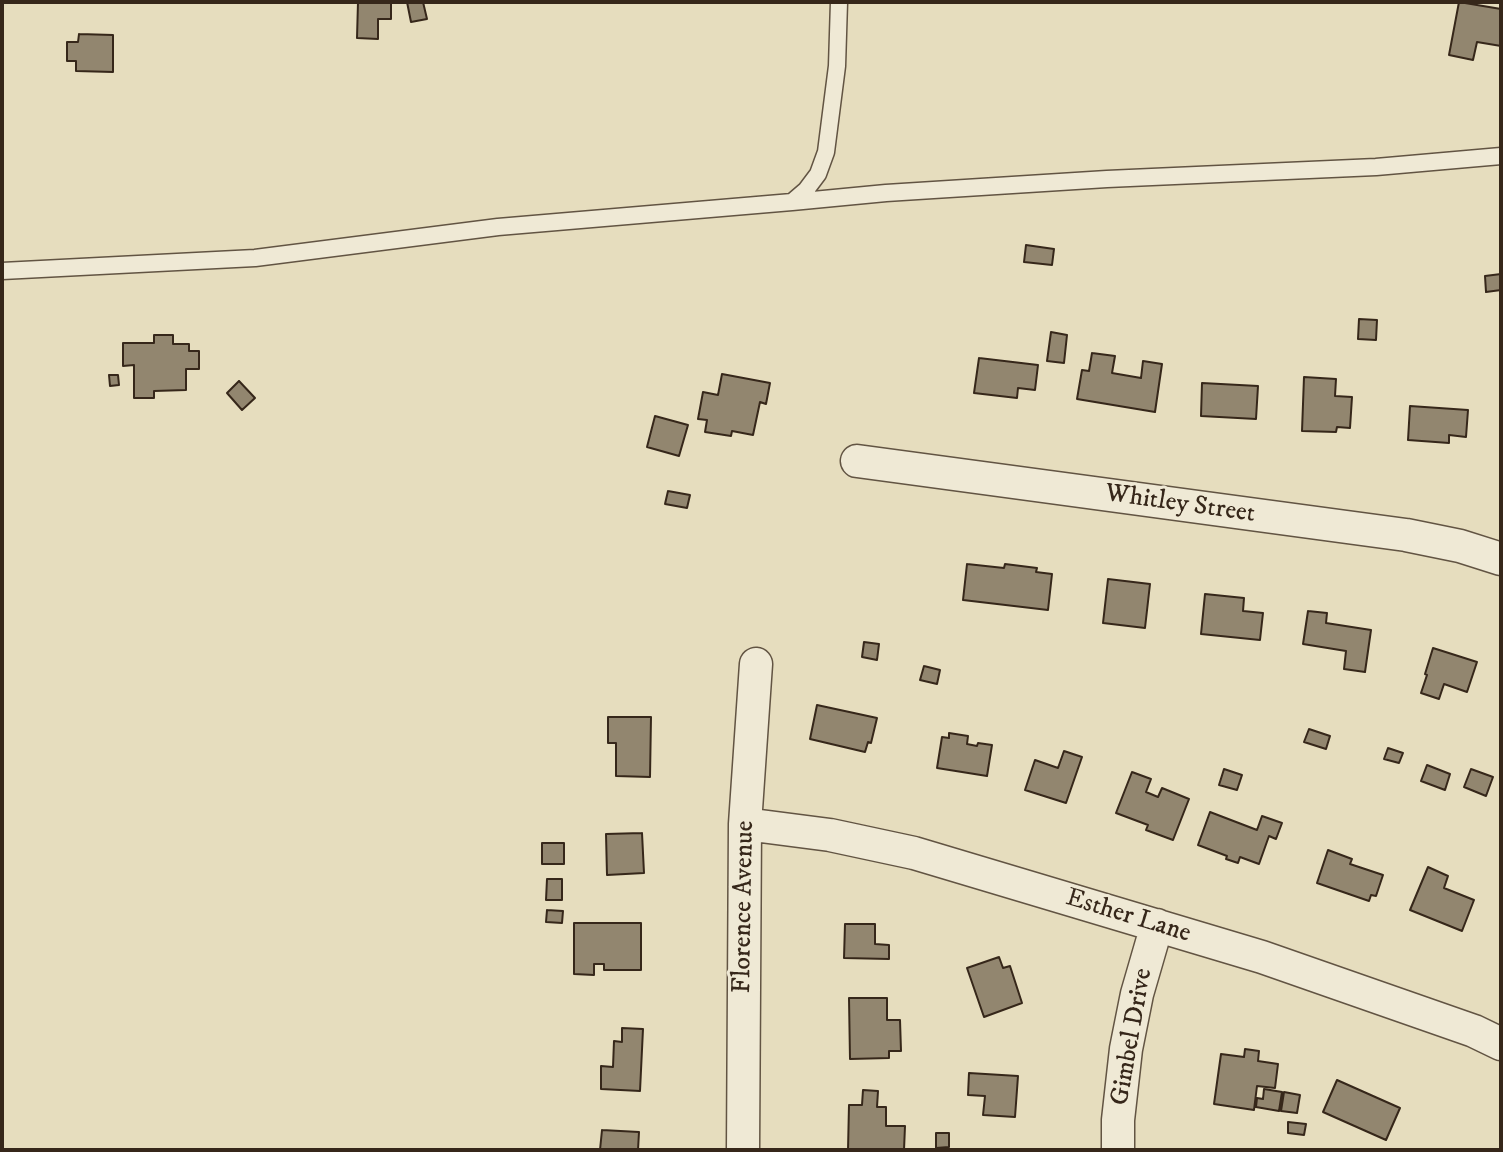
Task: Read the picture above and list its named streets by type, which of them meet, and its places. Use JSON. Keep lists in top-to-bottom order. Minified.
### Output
{"streets":{"street":["Whitley Street","Florence Avenue","Esther Lane","Gimbel Drive"]},"crossings":[["Florence Avenue","Esther Lane"],["Esther Lane","Gimbel Drive"]]}
